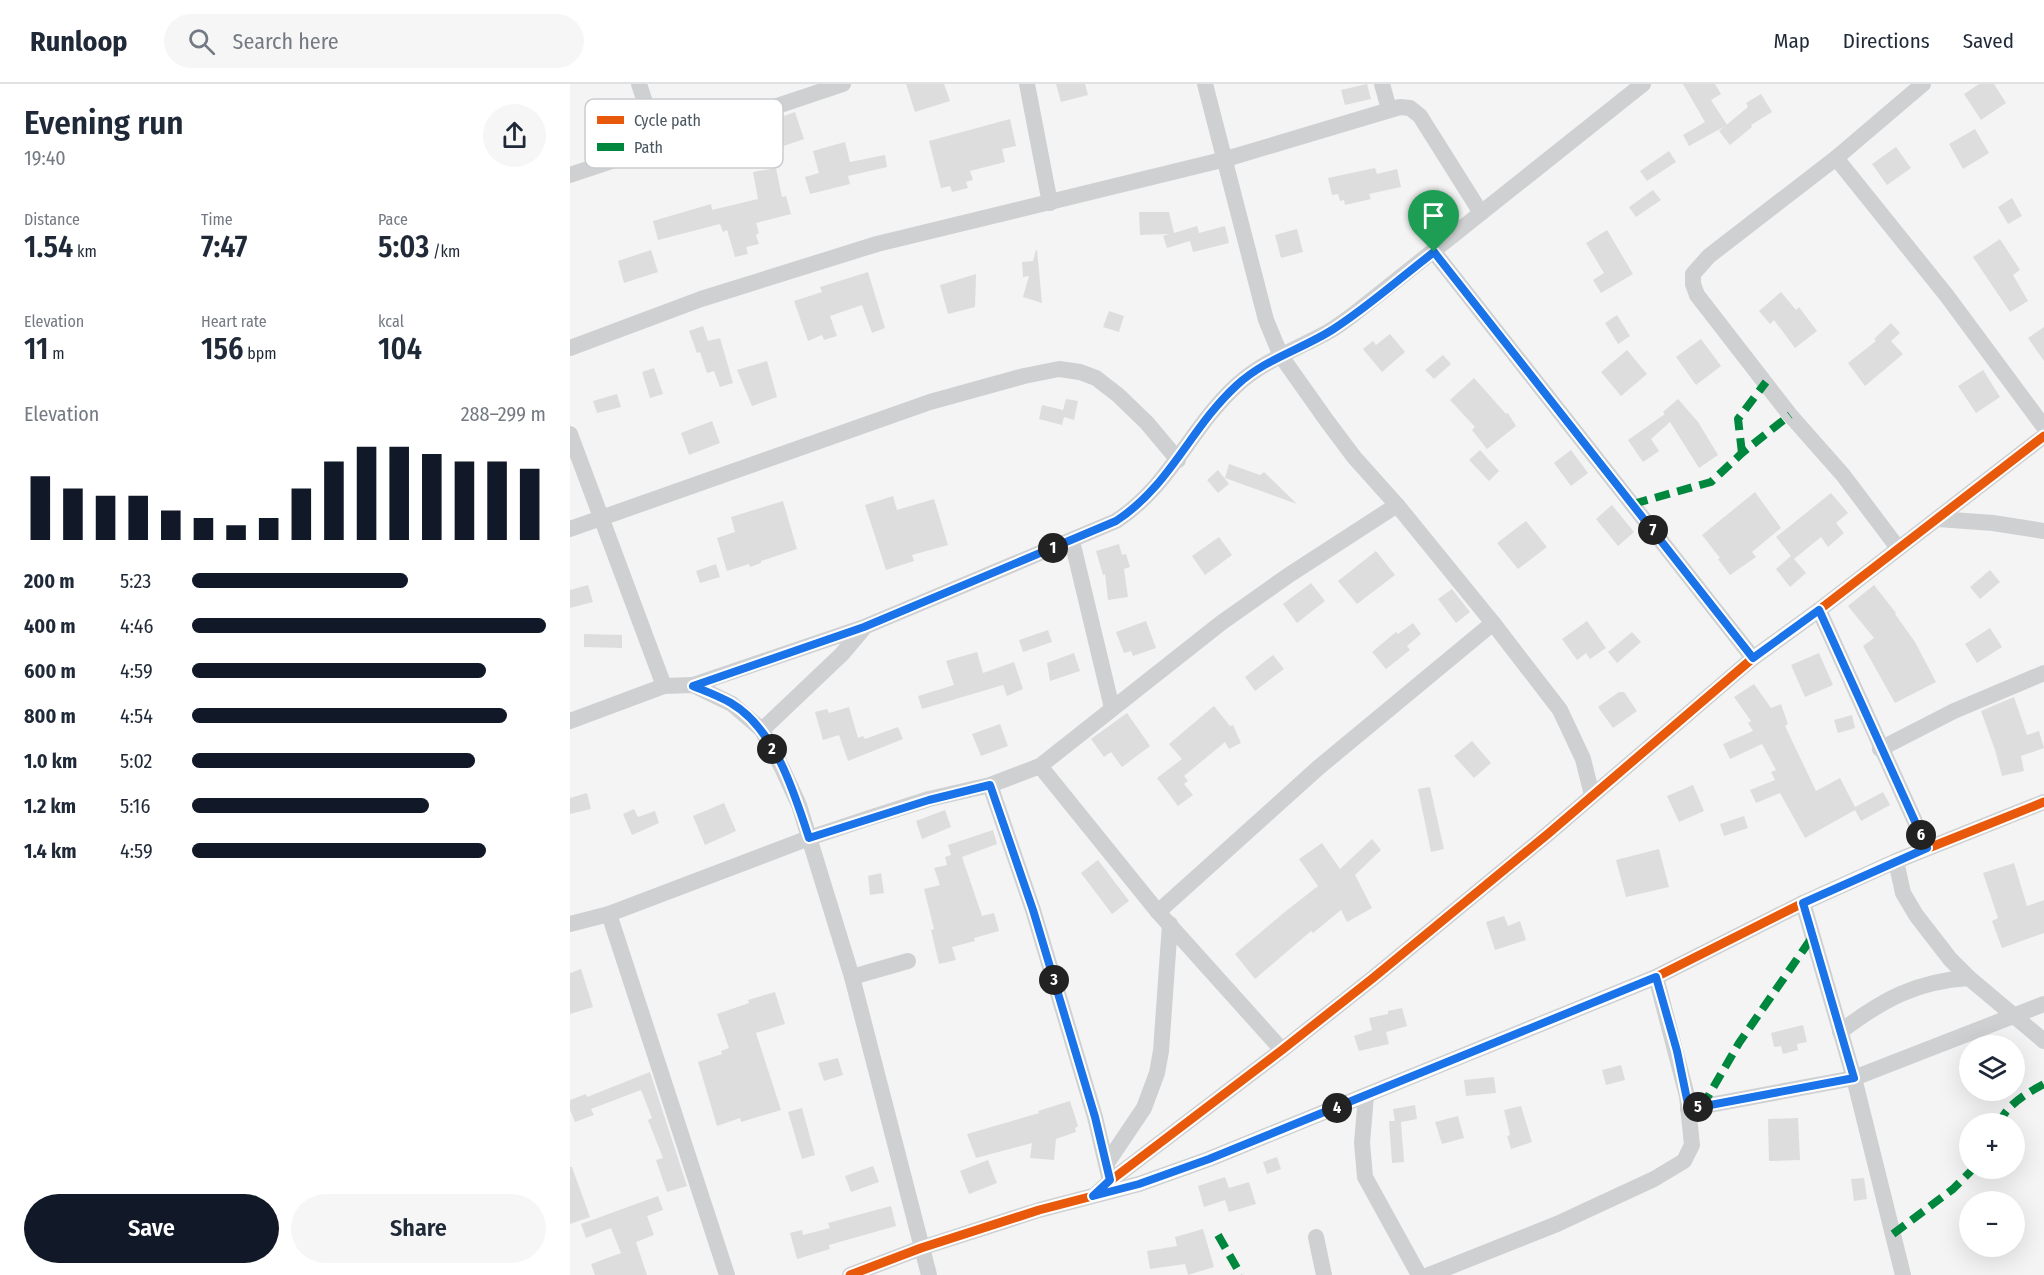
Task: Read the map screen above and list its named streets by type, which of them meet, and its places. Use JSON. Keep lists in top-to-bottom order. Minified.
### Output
{"legend":["Cycle path","Path"],"page":{"header":"Runloop","search":"Search here","nav":["Map","Directions","Saved"],"heading":["Evening run","19:40"],"stats":[["Distance","1.54 km"],["Time","7:47"],["Pace","5:03 /km"],["Elevation","11 m"],["Heart rate","156 bpm"],["kcal","104"]],"chart":["Elevation","288–299 m"],"pins":["7","1","2","6","3","5","4"],"list":[{"name":"200 m","note":"5:23"},{"name":"400 m","note":"4:46"},{"name":"600 m","note":"4:59"},{"name":"800 m","note":"4:54"},{"name":"1.0 km","note":"5:02"},{"name":"1.2 km","note":"5:16"},{"name":"1.4 km","note":"4:59"}],"map_buttons":["+","−"],"buttons":["Save","Share"]}}
